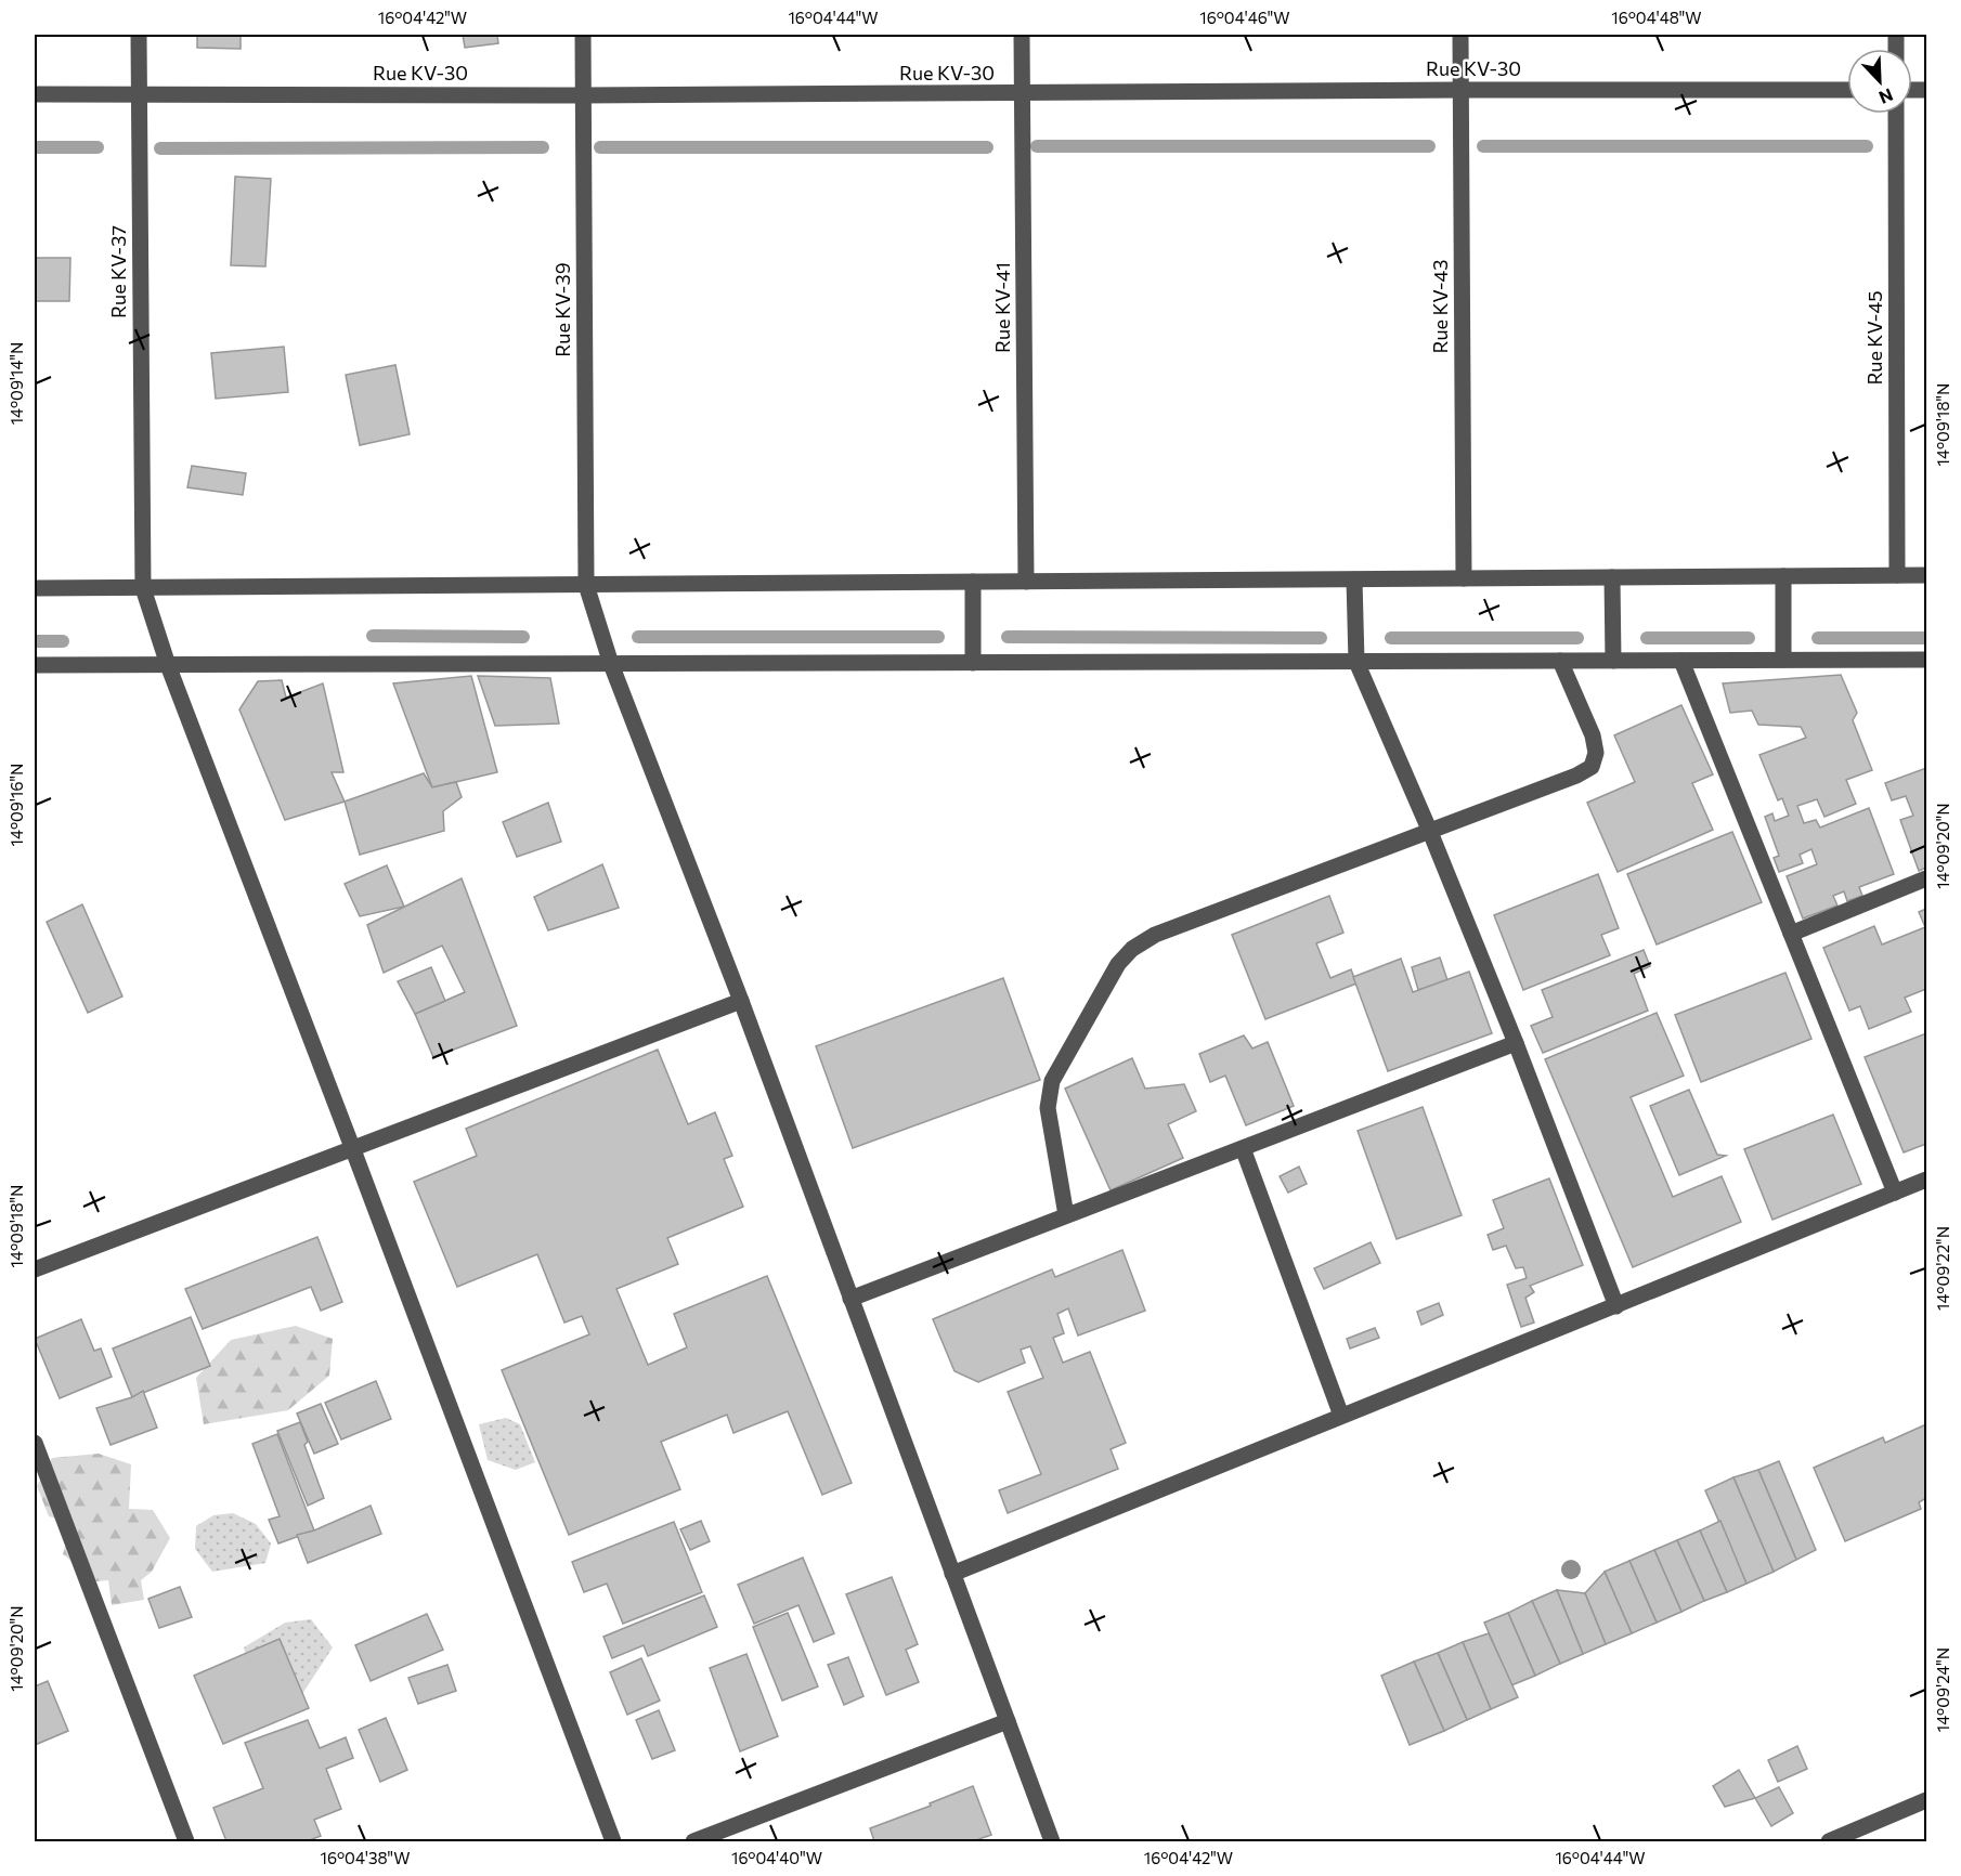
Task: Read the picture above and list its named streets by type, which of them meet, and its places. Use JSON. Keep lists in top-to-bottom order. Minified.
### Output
{"streets":{"street":["Rue KV-30","Rue KV-37","Rue KV-43","Rue KV-41","Rue KV-39","Rue KV-45"]},"crossings":[["Rue KV-30","Rue KV-37"],["Rue KV-30","Rue KV-43"],["Rue KV-30","Rue KV-41"],["Rue KV-30","Rue KV-39"]],"north":"bottom right","coordinates":["16°04'42\"W","16°04'44\"W","16°04'46\"W","16°04'48\"W","14°09'14\"N","14°09'18\"N","14°09'16\"N","14°09'20\"N","14°09'22\"N","14°09'24\"N","16°04'38\"W","16°04'40\"W"]}
